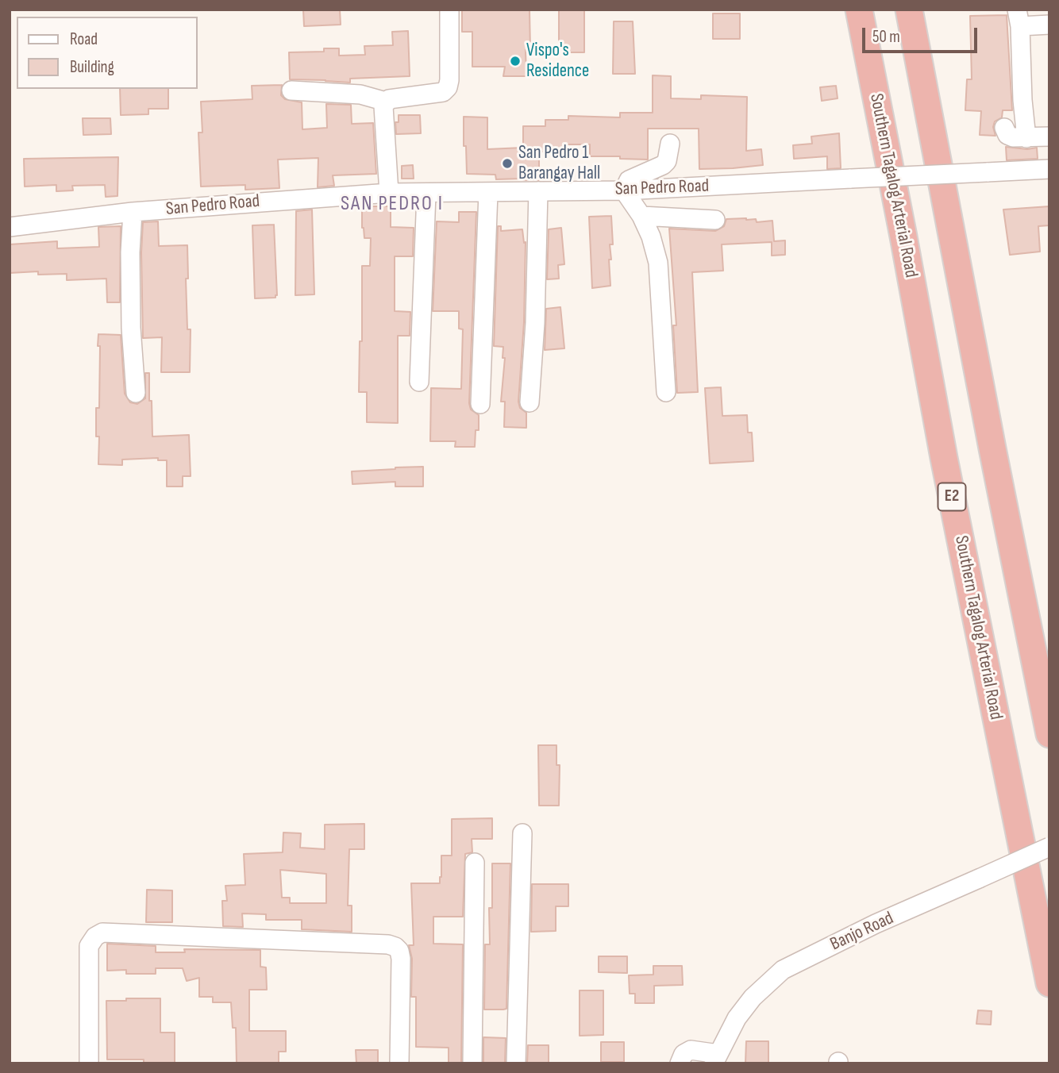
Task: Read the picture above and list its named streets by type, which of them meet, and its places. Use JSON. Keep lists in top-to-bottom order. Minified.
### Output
{"streets":{"highway":["Southern Tagalog Arterial Road","E2"],"street":["San Pedro Road","Banjo Road"]},"districts":["SAN PEDRO I"],"places":["Vispo's Residence","San Pedro 1 Barangay Hall"],"legend":["Road","Building"],"scale_bar":"50 m"}
